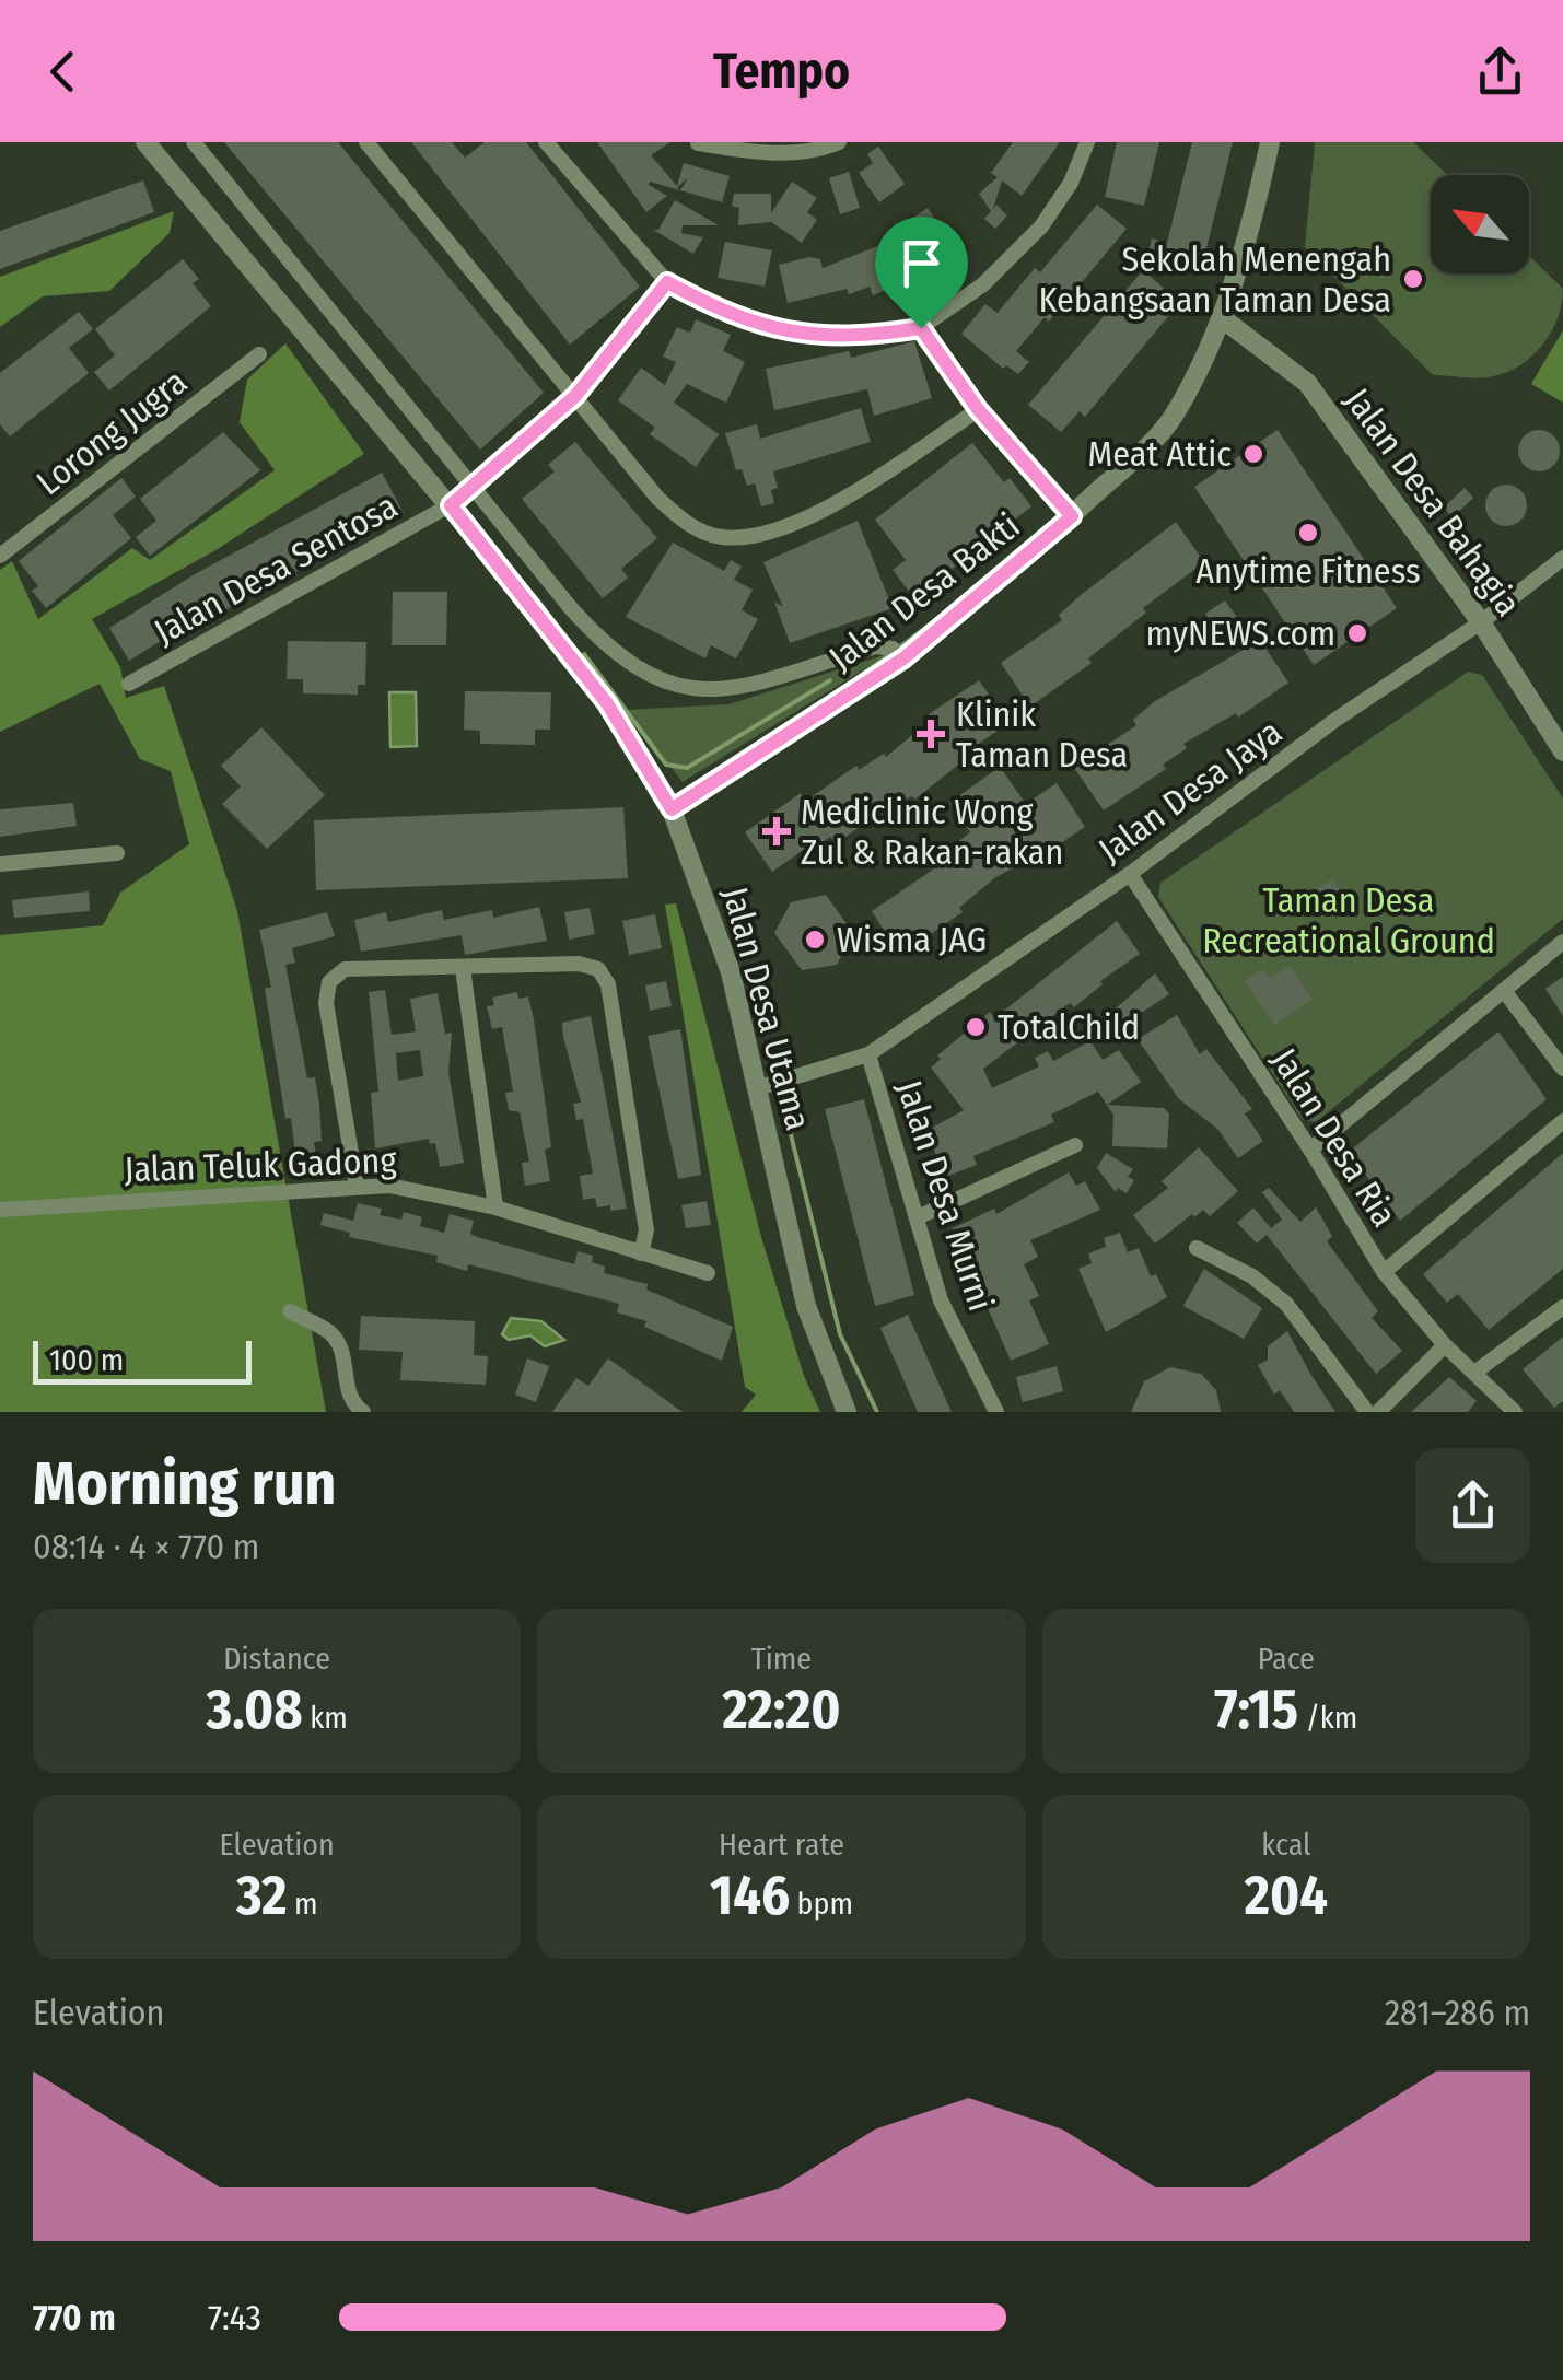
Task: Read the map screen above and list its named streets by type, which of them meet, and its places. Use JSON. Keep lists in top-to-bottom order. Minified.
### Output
{"streets":{"street":["Lorong Jugra","Jalan Desa Bahagia","Jalan Desa Sentosa","Jalan Desa Bakti","Jalan Desa Jaya","Jalan Desa Utama","Jalan Desa Ria","Jalan Teluk Gadong","Jalan Desa Murni"]},"crossings":[["Jalan Desa Bahagia","Jalan Desa Bakti"],["Jalan Desa Bahagia","Jalan Desa Jaya"],["Jalan Desa Sentosa","Jalan Desa Utama"],["Jalan Desa Bakti","Jalan Desa Utama"],["Jalan Desa Jaya","Jalan Desa Utama"],["Jalan Desa Jaya","Jalan Desa Ria"],["Jalan Desa Jaya","Jalan Desa Murni"]],"parks":["Taman Desa Recreational Ground"],"places":{"other":["Sekolah Menengah Kebangsaan Taman Desa","Meat Attic","Anytime Fitness","myNEWS.com","Wisma JAG","TotalChild"],"health":["Klinik Taman Desa","Mediclinic Wong Zul & Rakan-rakan"]},"scale_bar":"100 m","north":"top left","page":{"header":"Tempo","scale":"100 m","heading":["Morning run","08:14 · 4 × 770 m"],"stats":[["Distance","3.08 km"],["Time","22:20"],["Pace","7:15 /km"],["Elevation","32 m"],["Heart rate","146 bpm"],["kcal","204"]],"chart":["Elevation","281–286 m"],"list":[{"name":"770 m","note":"7:43"}]}}
